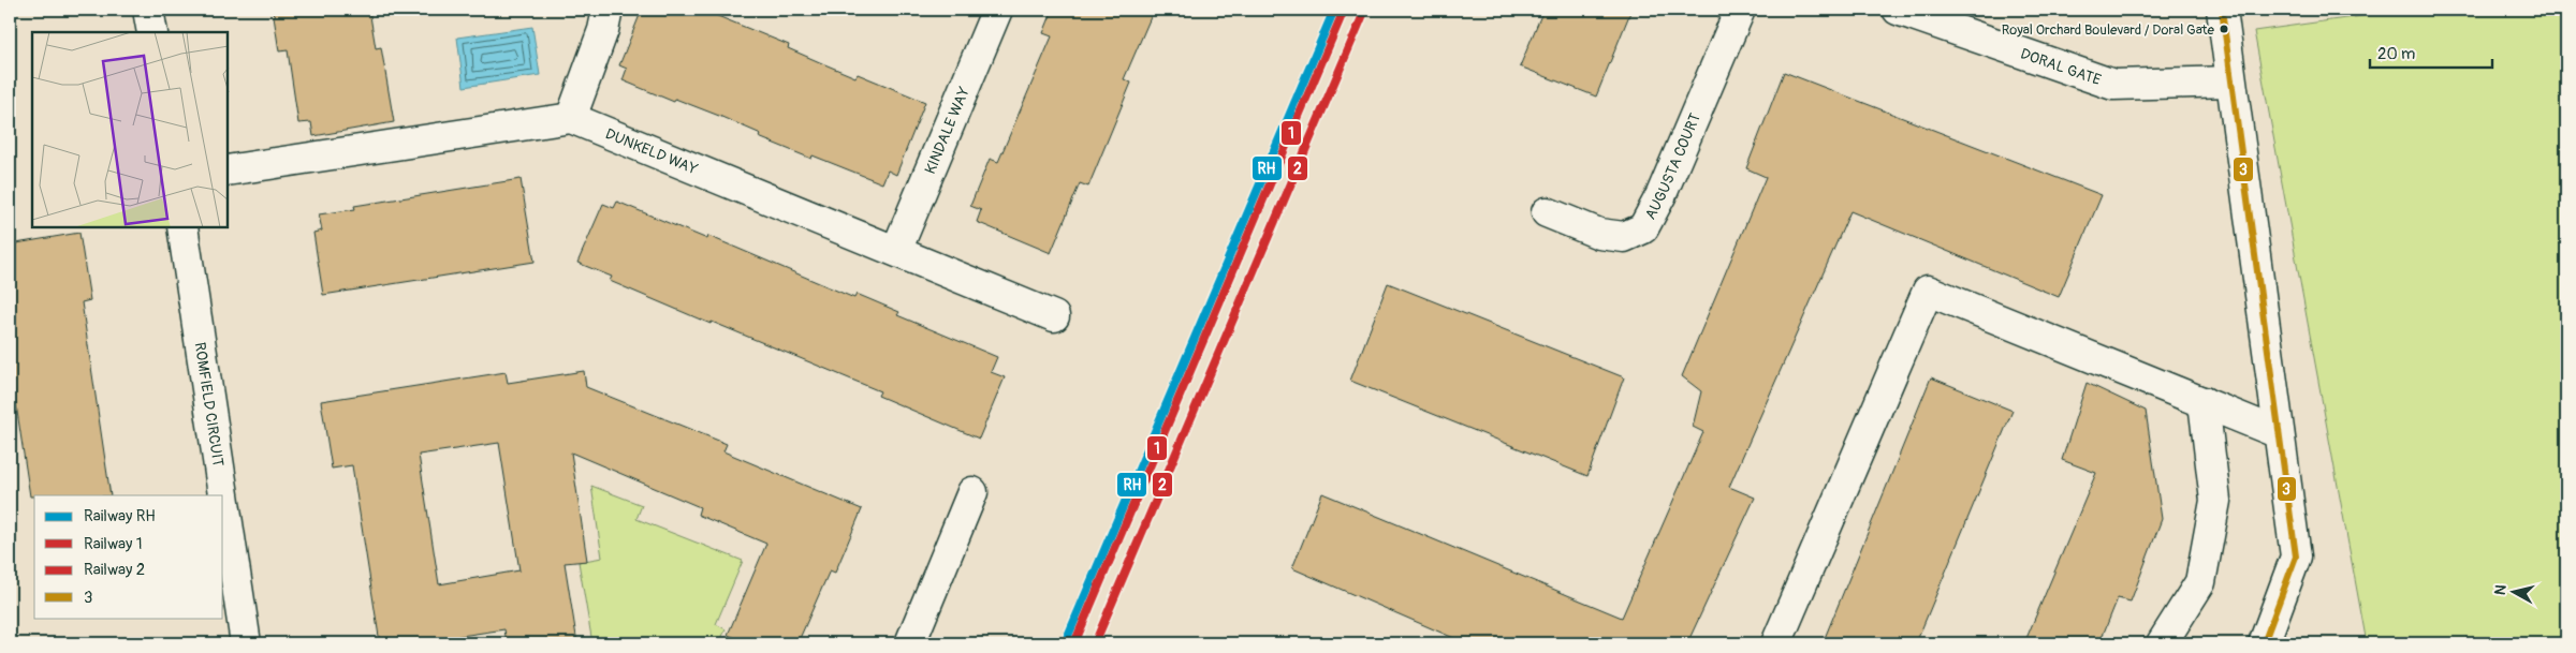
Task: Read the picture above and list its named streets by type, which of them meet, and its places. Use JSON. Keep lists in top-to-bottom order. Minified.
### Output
{"streets":{"street":["DORAL GATE","KINDALE WAY","DUNKELD WAY","AUGUSTA COURT","ROMFIELD CIRCUIT"]},"crossings":[["KINDALE WAY","DUNKELD WAY"]],"places":["Royal Orchard Boulevard / Doral Gate"],"lines":["rail line RH","rail line 2","transit line 3","rail line 1"],"legend":["Railway RH","Railway 1","Railway 2","3"],"scale_bar":"20 m","north":"left"}
